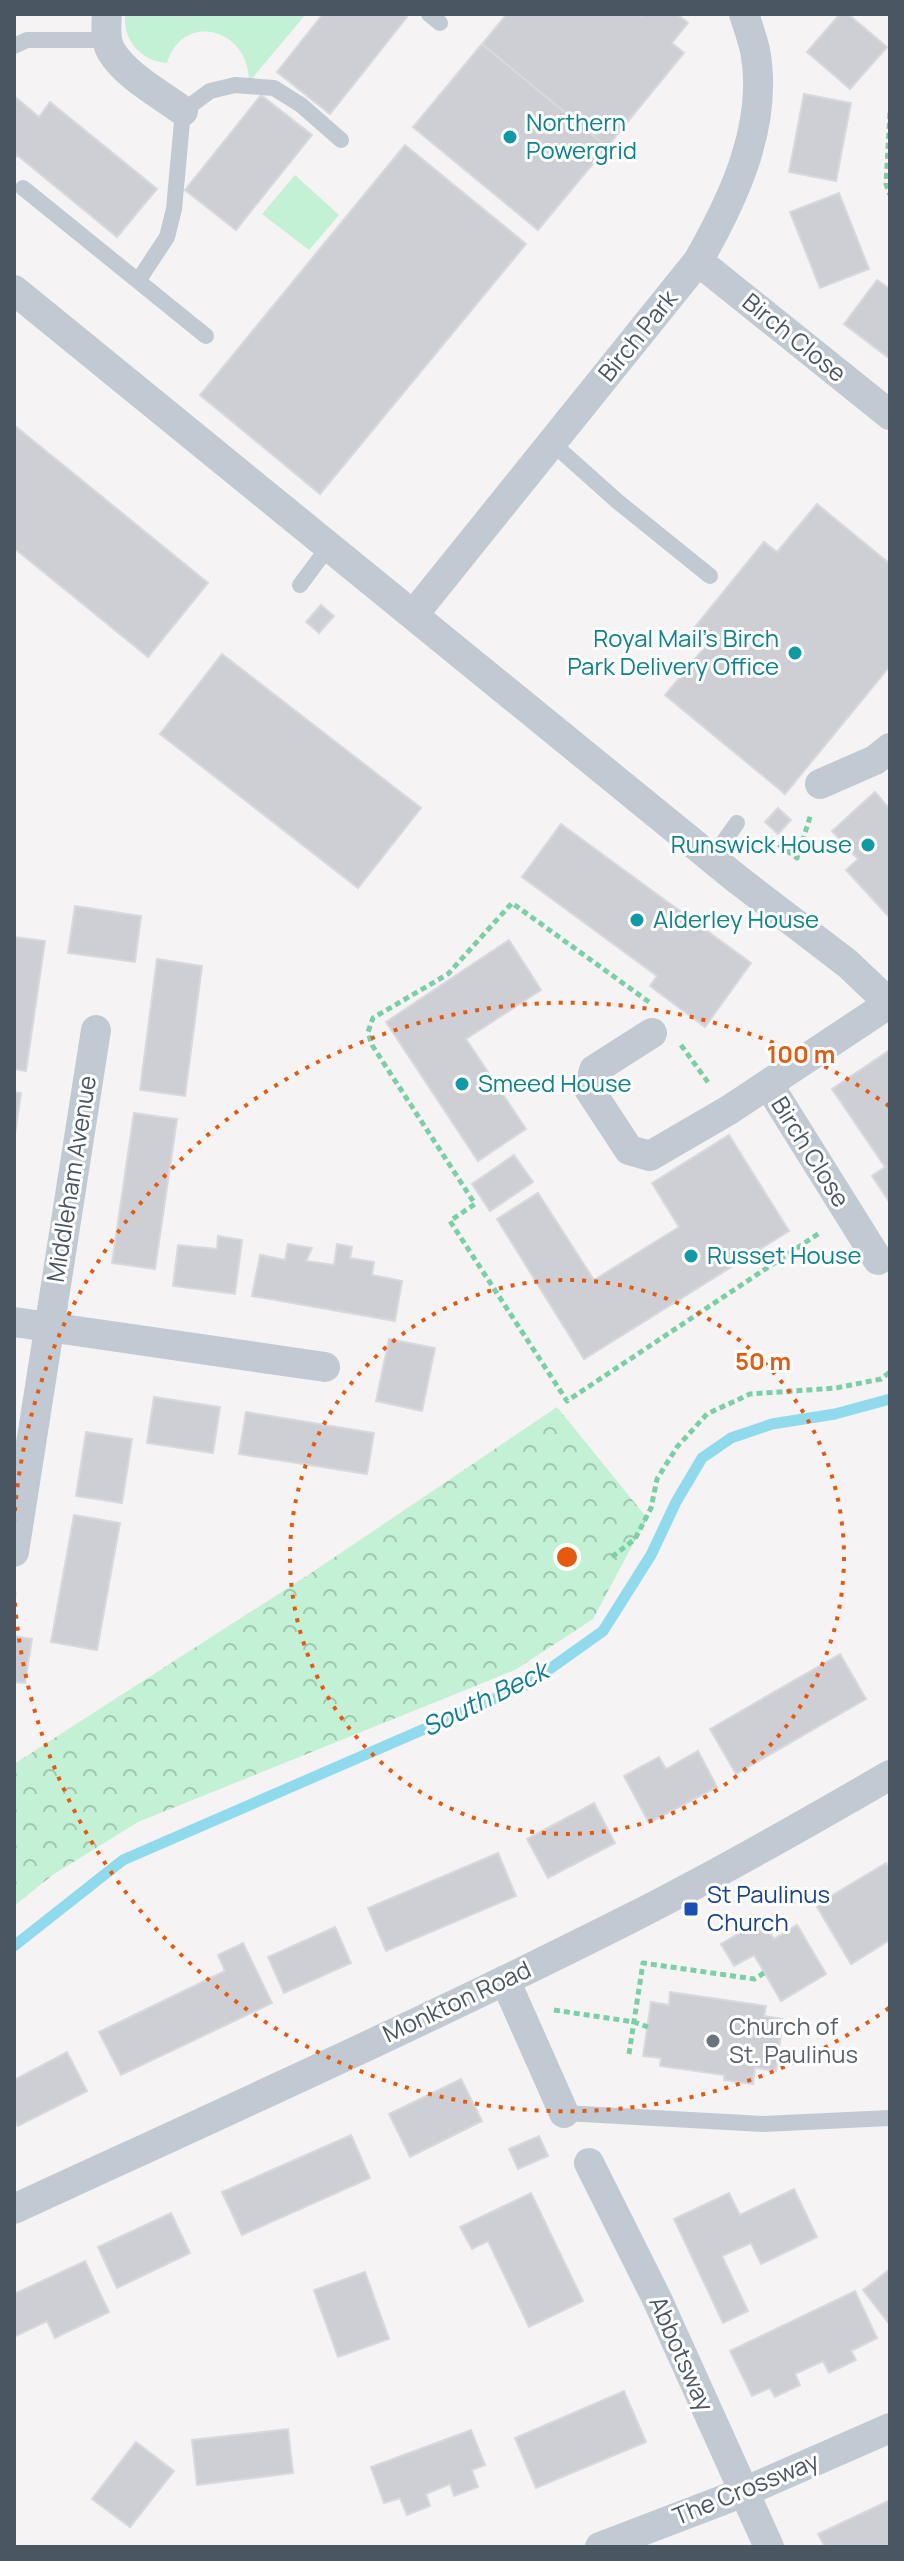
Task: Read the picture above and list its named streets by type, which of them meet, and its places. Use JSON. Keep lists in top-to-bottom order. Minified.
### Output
{"streets":{"street":["Birch Park","Birch Close","Middleham Avenue","Monkton Road","Abbotsway","The Crossway"]},"crossings":[["Birch Park","Birch Close"],["Abbotsway","The Crossway"]],"water":["South Beck"],"places":{"other":["Northern Powergrid","Royal Mail's Birch Park Delivery Office","Runswick House","Alderley House","Smeed House","Russet House","Church of St. Paulinus"],"transit":["St Paulinus Church"]},"rings":["100 m","50 m"]}
